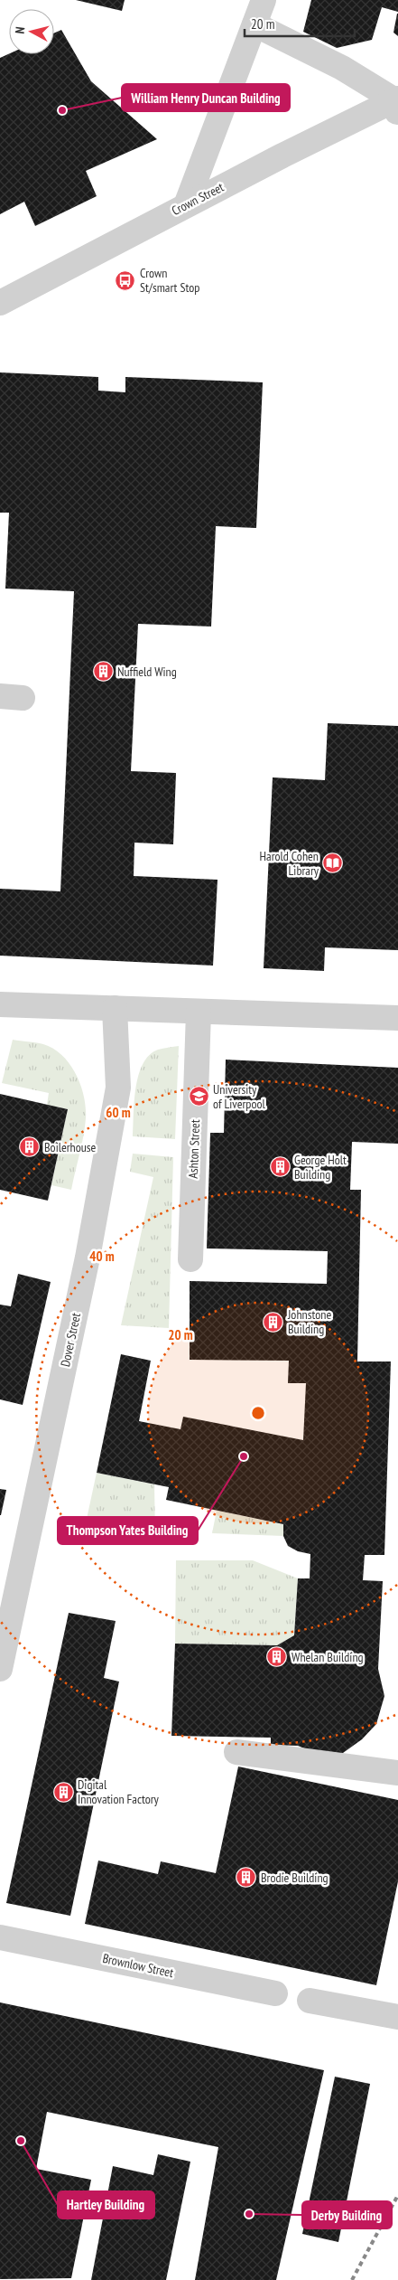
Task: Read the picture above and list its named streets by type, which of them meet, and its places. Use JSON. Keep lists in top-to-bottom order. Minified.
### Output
{"streets":{"street":["Crown Street","Ashton Street","Dover Street","Brownlow Street"]},"places":{"other":["William Henry Duncan Building","Thompson Yates Building","Hartley Building","Derby Building"],"bus stop":["Crown St/smart Stop"],"building":["Nuffield Wing","Boilerhouse","George Holt Building","Johnstone Building","Whelan Building","Digital Innovation Factory","Brodie Building"],"library":["Harold Cohen Library"],"school or university":["University of Liverpool"]},"scale_bar":"20 m","north":"left","rings":["60 m","40 m","20 m"]}
